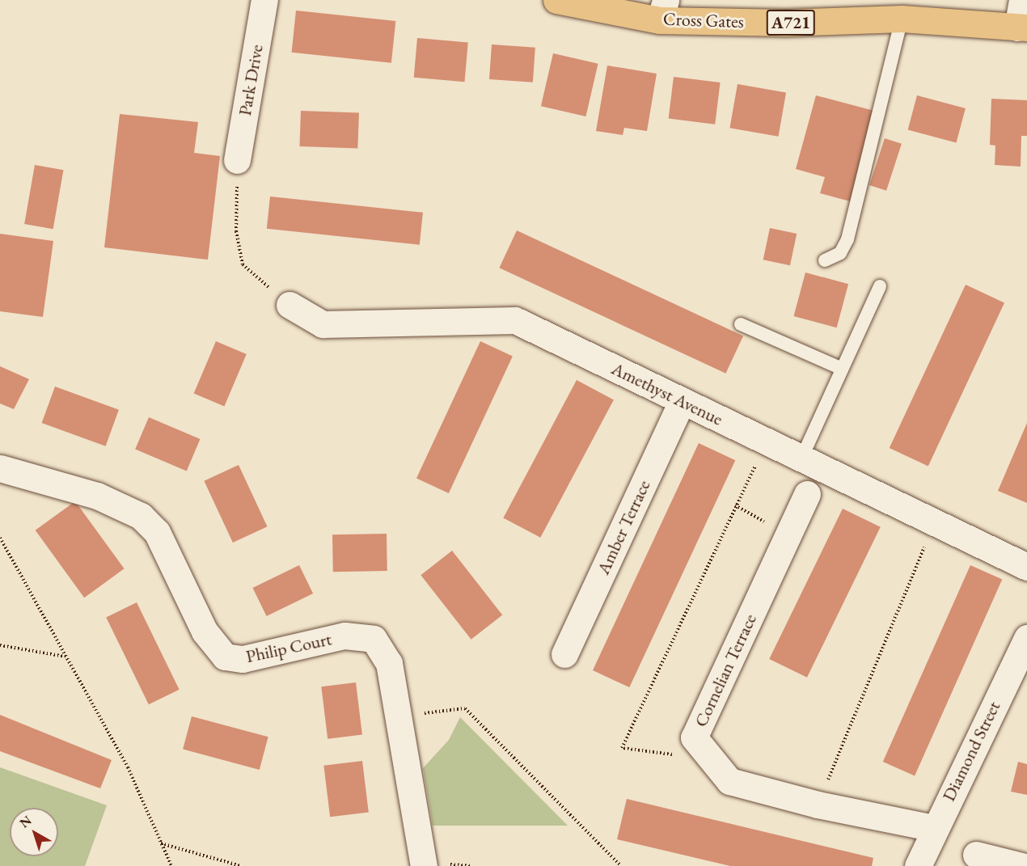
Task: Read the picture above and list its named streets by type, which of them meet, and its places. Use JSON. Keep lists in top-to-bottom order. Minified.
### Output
{"streets":{"main road":["Cross Gates","A721"],"street":["Park Drive","Amethyst Avenue","Amber Terrace","Philip Court","Cornelian Terrace","Diamond Street"]},"crossings":[["Amethyst Avenue","Amber Terrace"],["Cornelian Terrace","Diamond Street"]],"north":"top left"}
